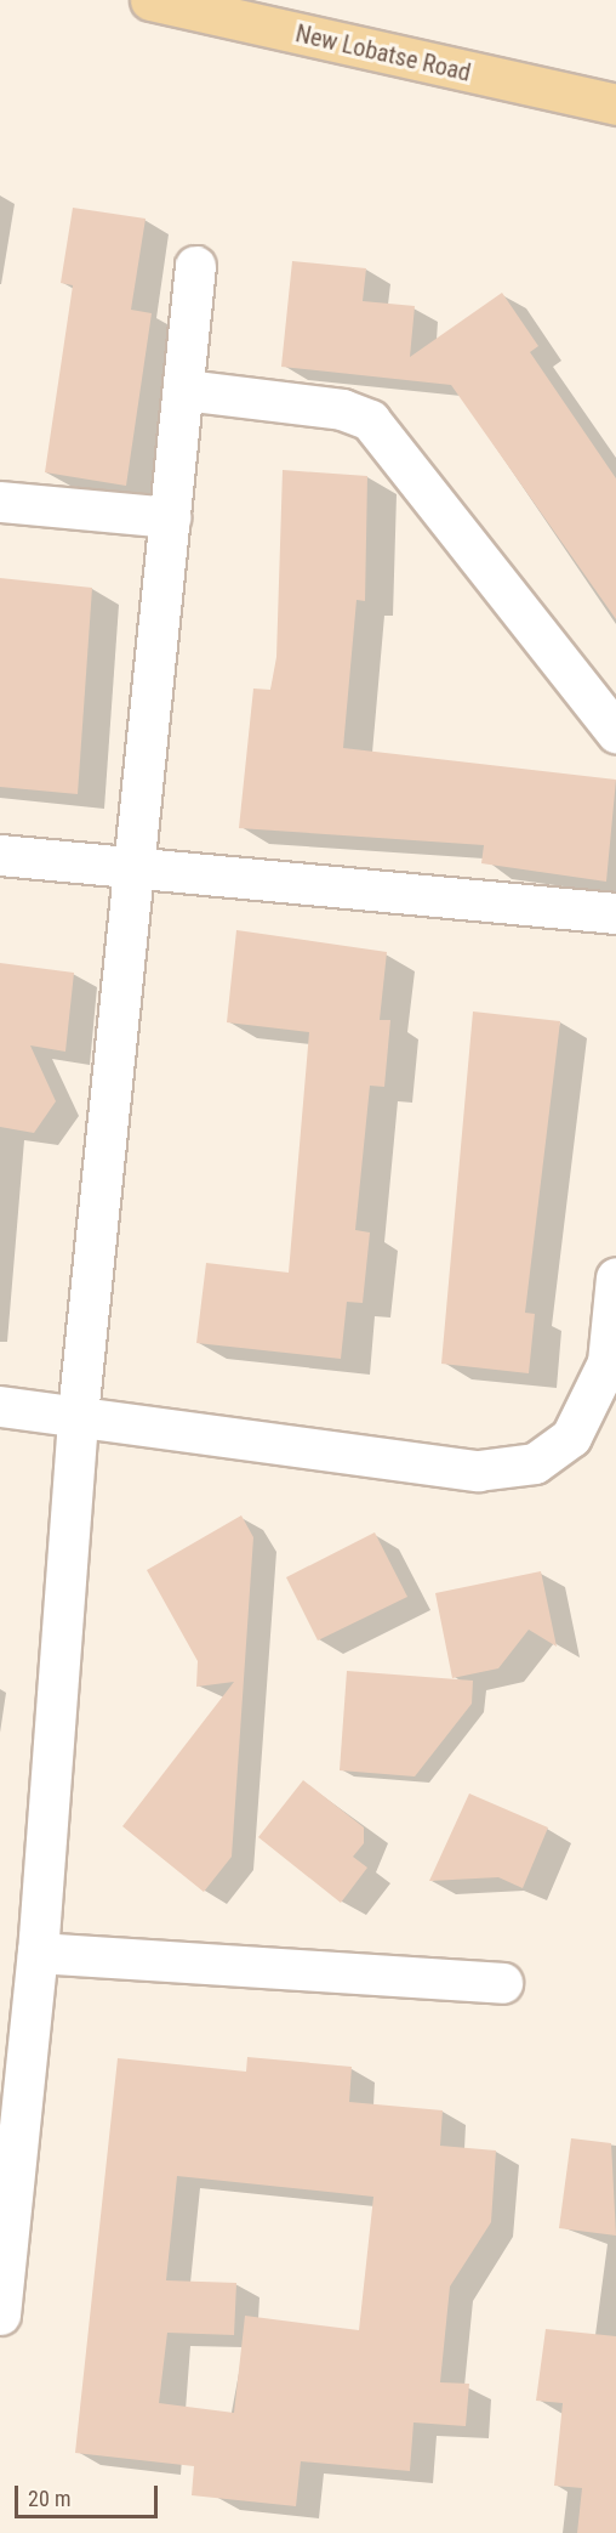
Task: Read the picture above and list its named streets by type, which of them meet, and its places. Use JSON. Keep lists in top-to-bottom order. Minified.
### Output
{"streets":{"main road":["New Lobatse Road"]},"scale_bar":"20 m"}
